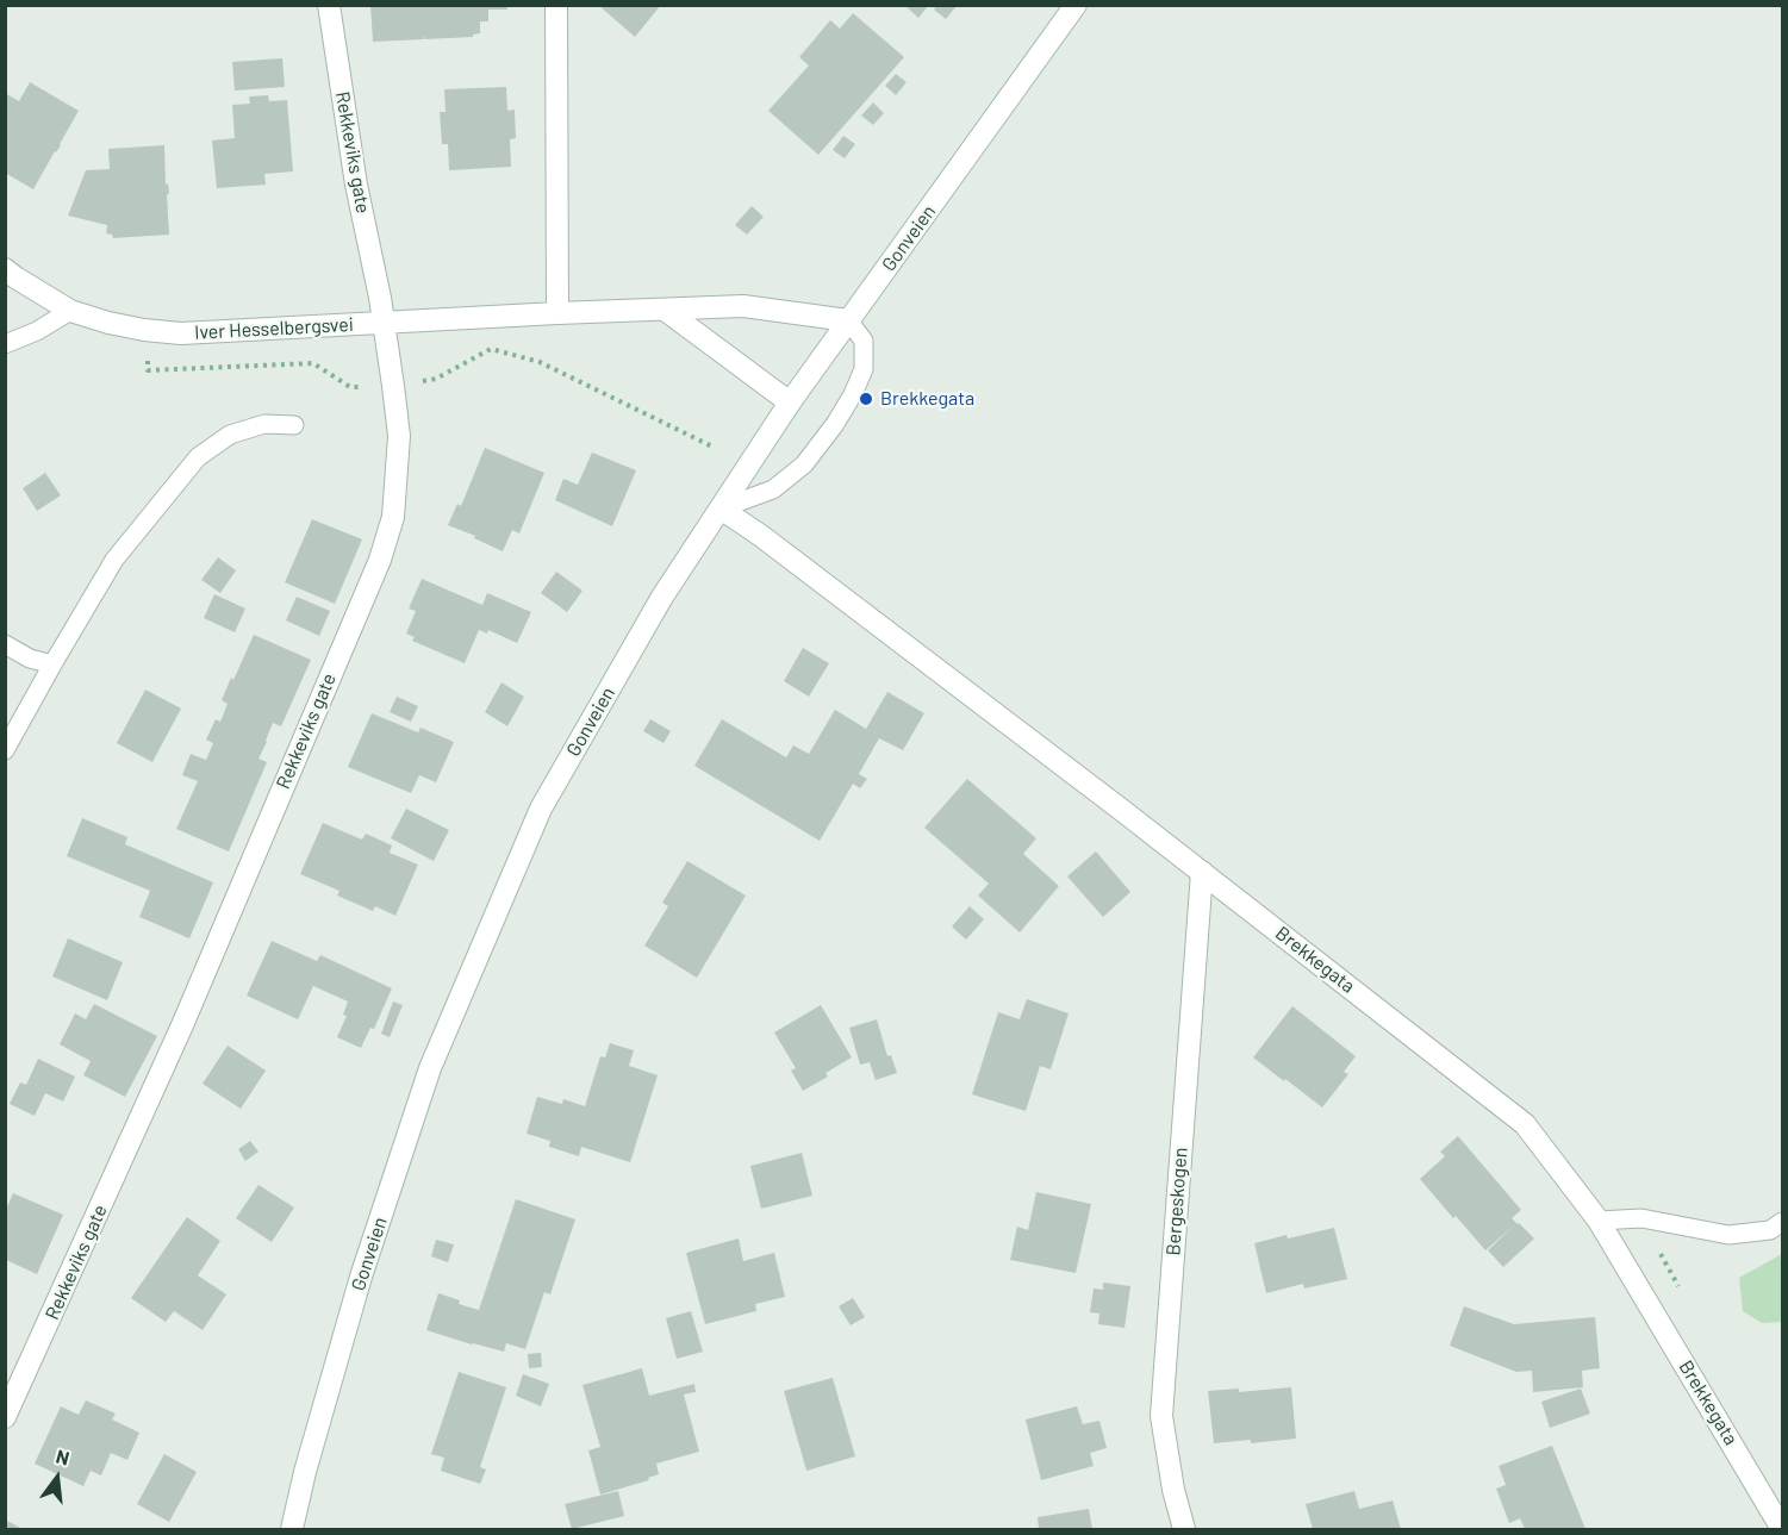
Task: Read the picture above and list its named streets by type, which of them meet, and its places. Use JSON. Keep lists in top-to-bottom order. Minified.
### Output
{"streets":{"street":["Rekkeviks gate","Gonveien","Iver Hesselbergsvei","Brekkegata","Bergeskogen"]},"crossings":[["Rekkeviks gate","Iver Hesselbergsvei"],["Gonveien","Iver Hesselbergsvei"],["Gonveien","Brekkegata"],["Brekkegata","Bergeskogen"]],"places":["Brekkegata"],"north":"top"}
